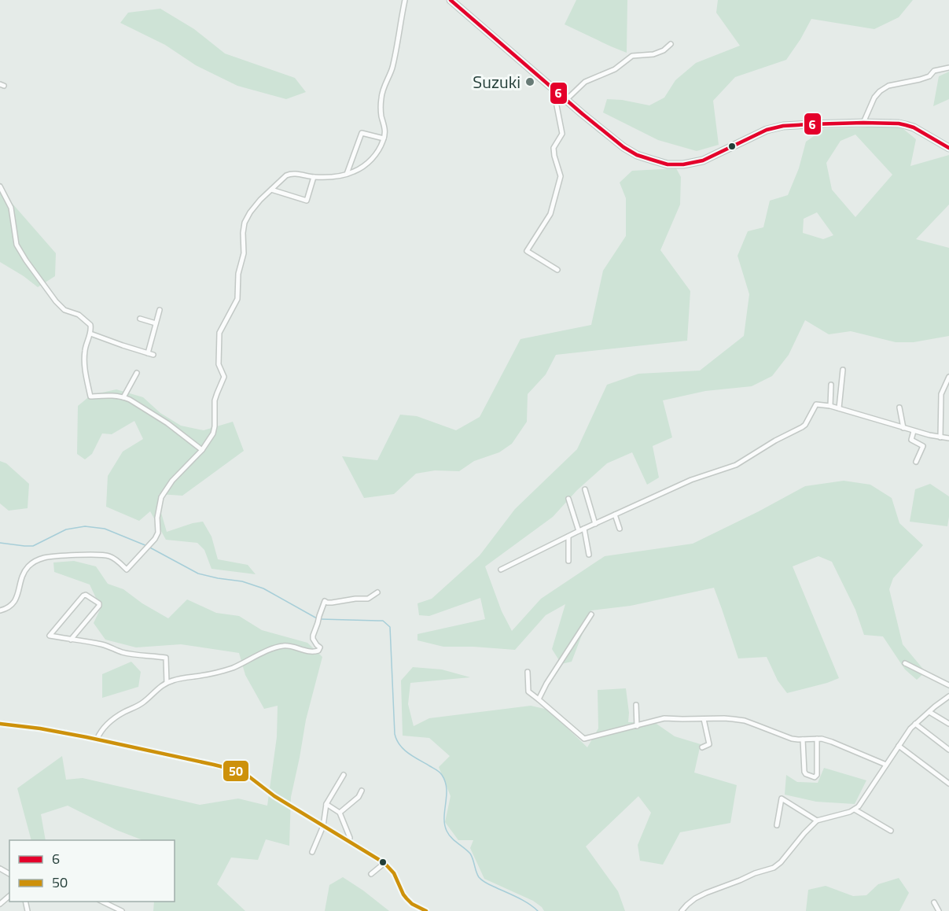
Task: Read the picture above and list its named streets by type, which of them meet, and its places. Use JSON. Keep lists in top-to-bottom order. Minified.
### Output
{"places":["Suzuki"],"lines":["transit line 6","transit line 50"],"legend":["6","50"]}
